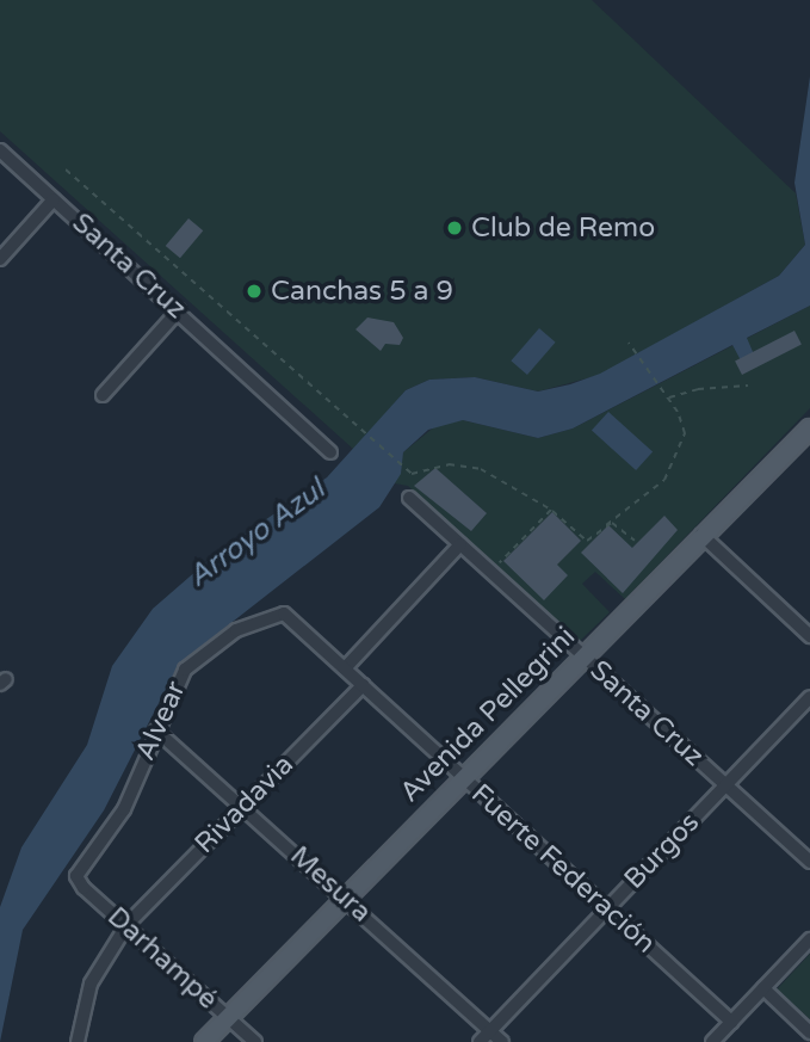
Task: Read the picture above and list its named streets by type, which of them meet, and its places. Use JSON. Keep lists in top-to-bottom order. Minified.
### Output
{"streets":{"main road":["Avenida Pellegrini"],"street":["Santa Cruz","Alvear","Rivadavia","Burgos","Fuerte Federación","Mesura","Darhampé"]},"crossings":[["Santa Cruz","Avenida Pellegrini"],["Santa Cruz","Burgos"],["Avenida Pellegrini","Fuerte Federación"],["Avenida Pellegrini","Mesura"],["Avenida Pellegrini","Darhampé"],["Alvear","Fuerte Federación"],["Alvear","Mesura"],["Alvear","Darhampé"],["Rivadavia","Fuerte Federación"],["Rivadavia","Mesura"],["Rivadavia","Darhampé"],["Burgos","Fuerte Federación"],["Burgos","Mesura"]],"water":["Arroyo Azul"],"places":["Club de Remo","Canchas 5 a 9"]}
